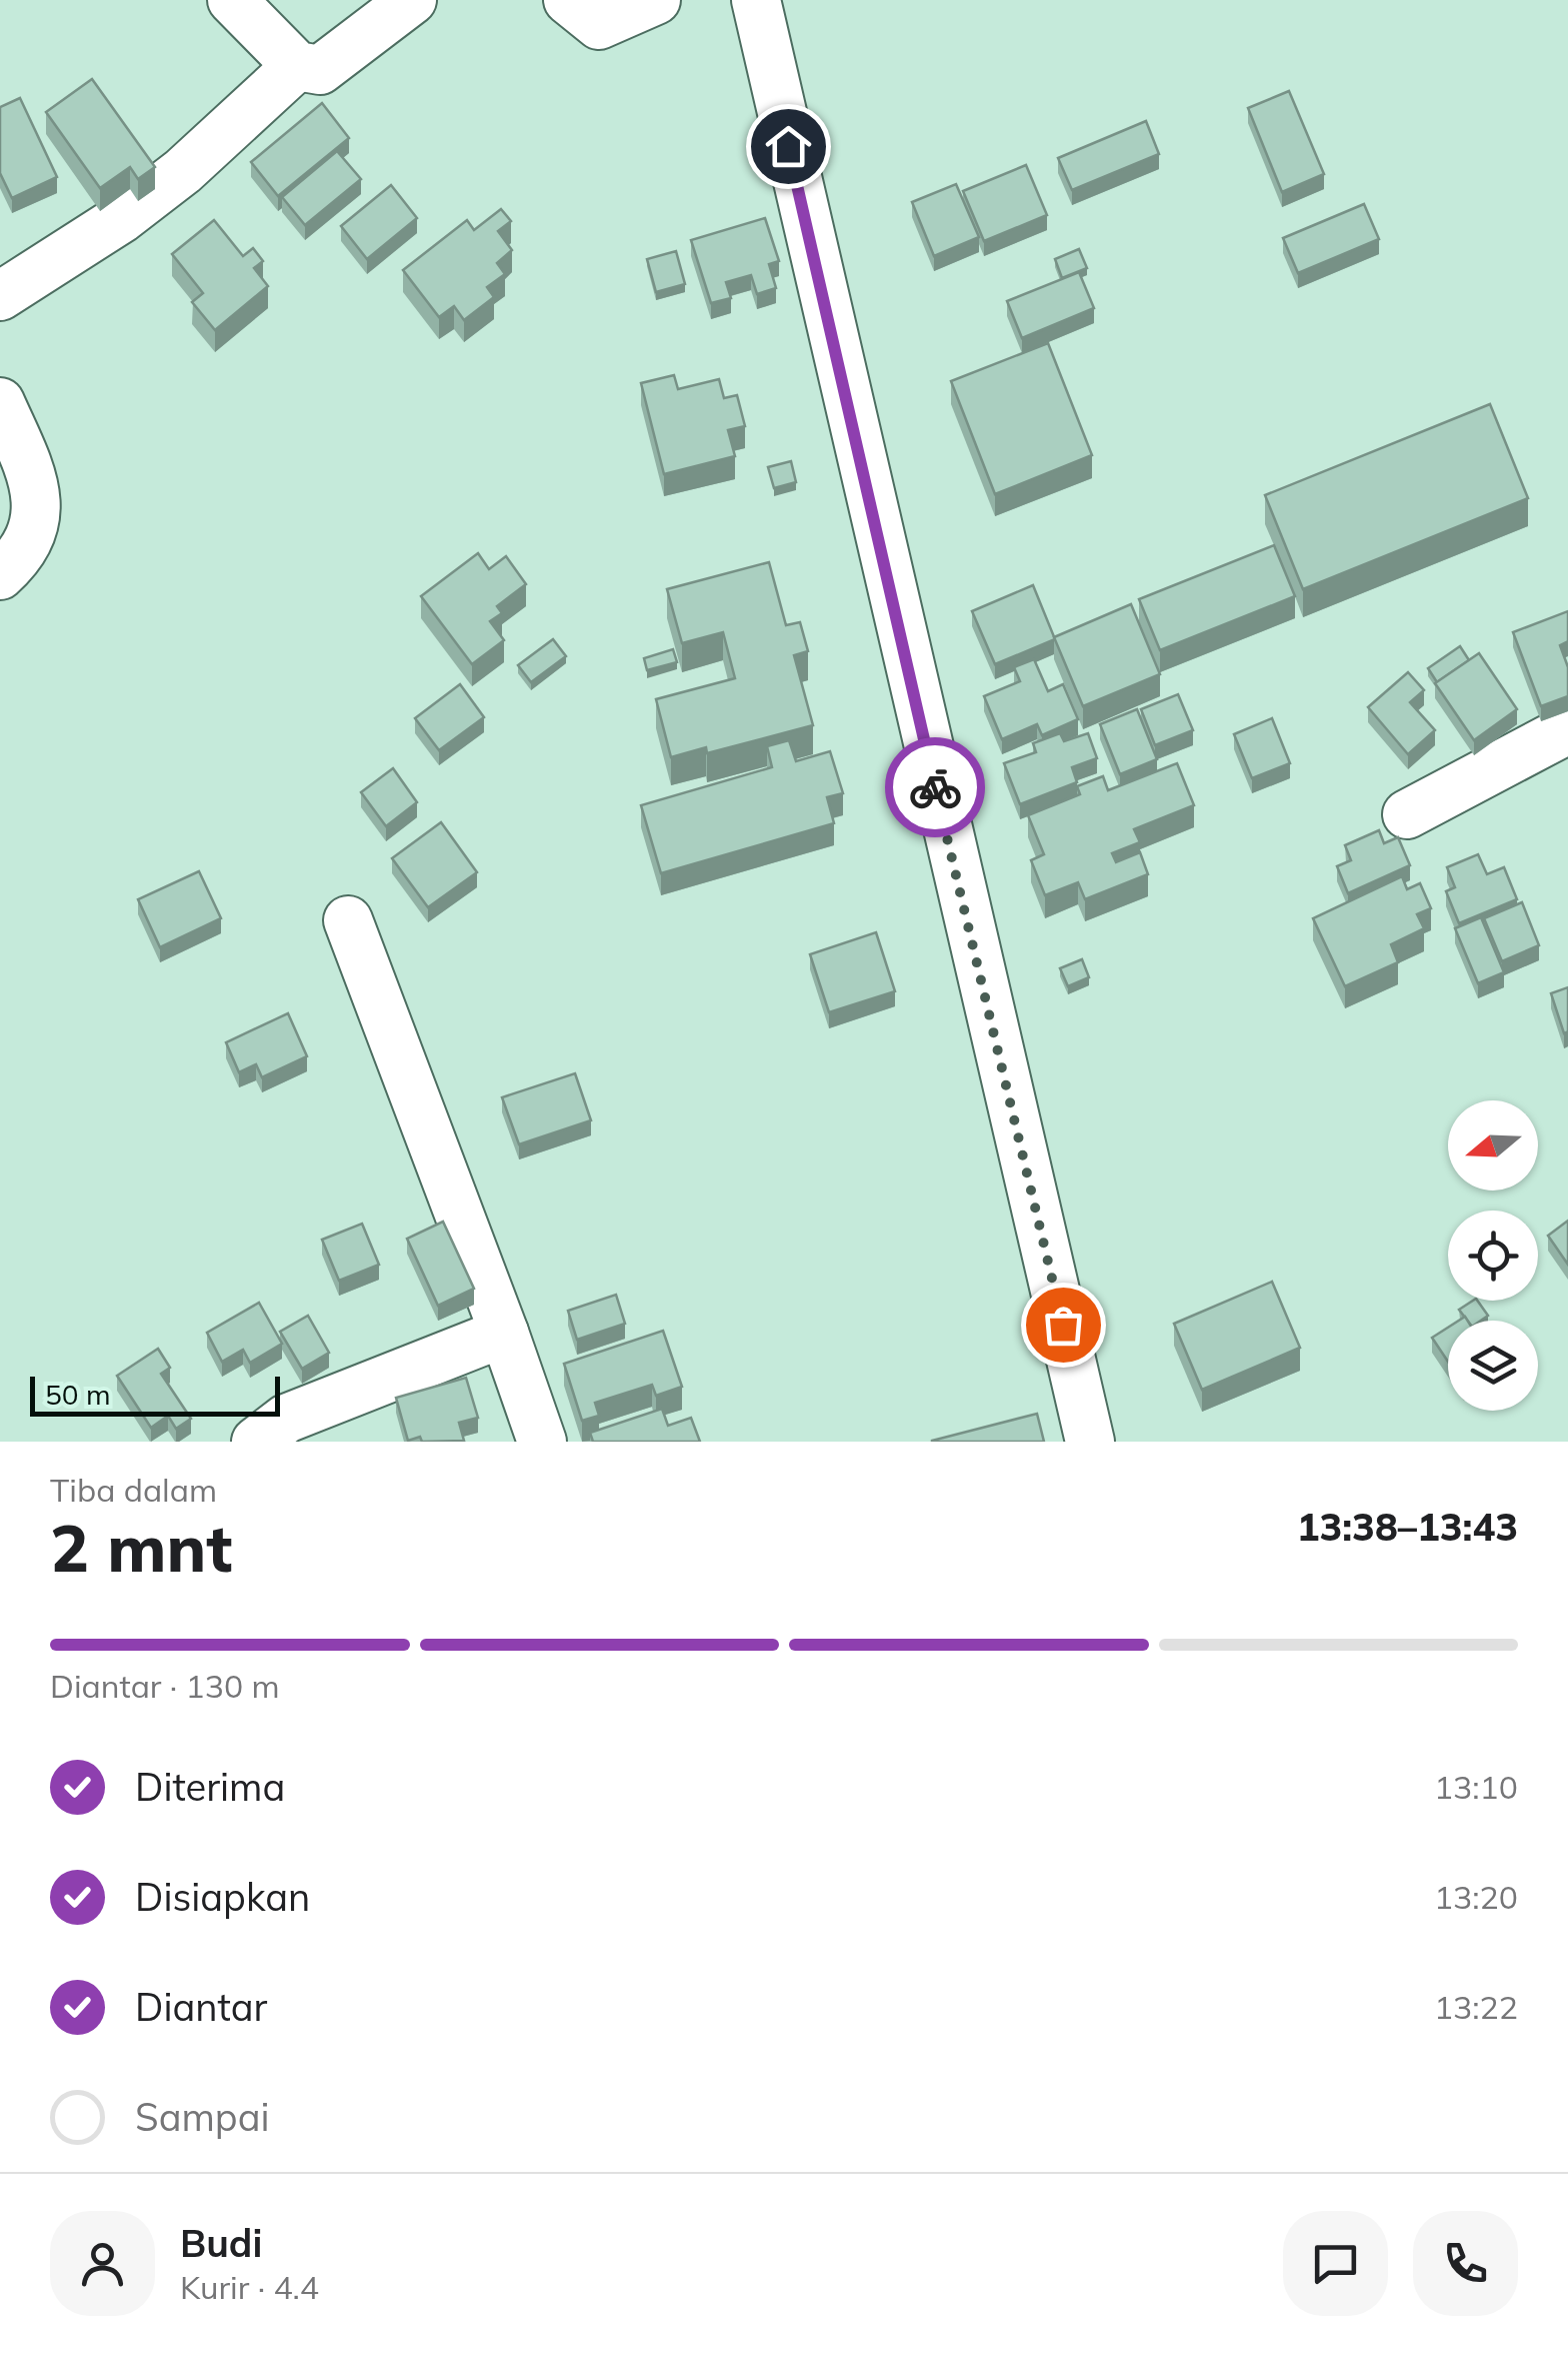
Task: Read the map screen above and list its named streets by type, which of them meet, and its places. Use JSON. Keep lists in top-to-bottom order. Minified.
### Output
{"scale_bar":"50 m","north":"left","page":{"scale":"50 m","heading":["2 mnt","Tiba dalam","13:38–13:43"],"panel":["Budi","Kurir · 4.4"],"bar":"Diantar · 130 m","list":[["Diterima","13:10"],["Disiapkan","13:20"],["Diantar","13:22"],"Sampai"]}}
